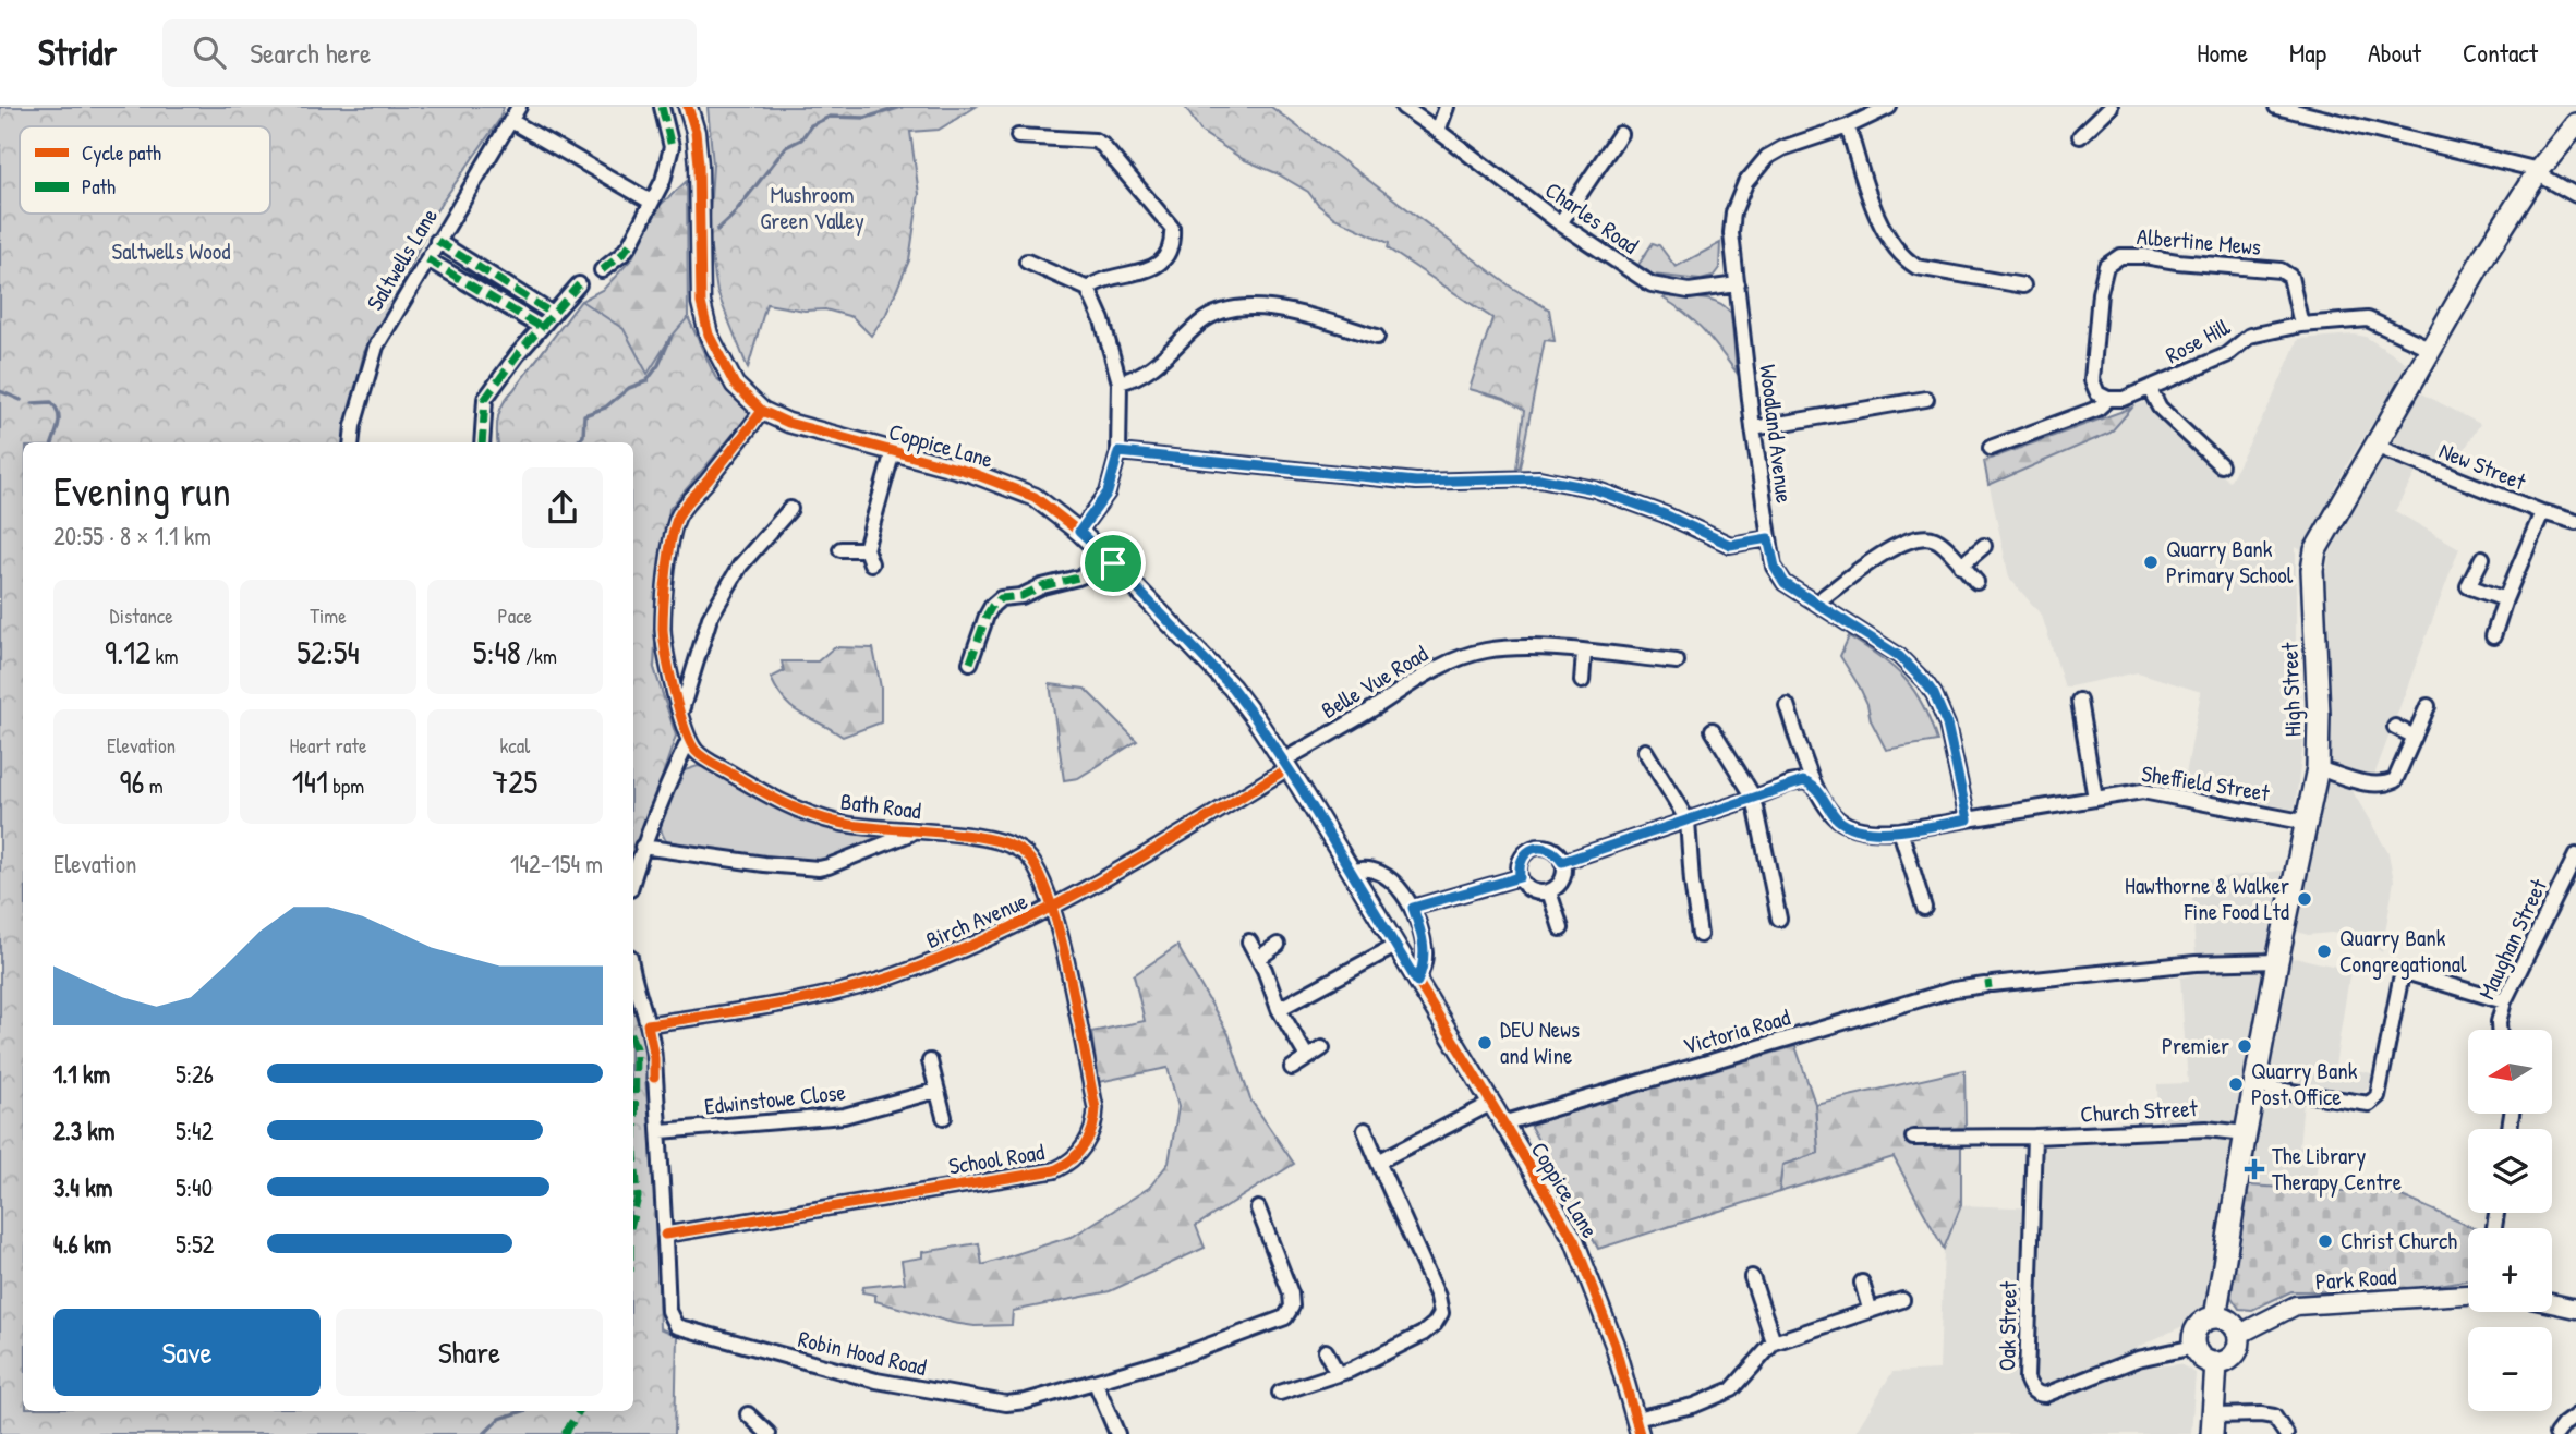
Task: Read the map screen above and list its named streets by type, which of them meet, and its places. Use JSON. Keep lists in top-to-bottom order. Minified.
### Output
{"streets":{"main road":["High Street"],"street":["Charles Road","Albertine Mews","Saltwells Lane","Rose Hill","Woodland Avenue","Coppice Lane","New Street","Belle Vue Road","Sheffield Street","Bath Road","Birch Avenue","Maughan Street","Victoria Road","Edwinstowe Close","Church Street","School Road","Park Road","Oak Street","Robin Hood Road"]},"crossings":[["Charles Road","Woodland Avenue"],["Albertine Mews","Rose Hill"],["Rose Hill","High Street"],["Woodland Avenue","Sheffield Street"],["Coppice Lane","Belle Vue Road"],["Coppice Lane","Birch Avenue"],["Coppice Lane","Victoria Road"],["New Street","High Street"],["Belle Vue Road","Birch Avenue"],["High Street","Sheffield Street"],["High Street","Victoria Road"],["High Street","Church Street"],["High Street","Park Road"],["High Street","Oak Street"],["Bath Road","Birch Avenue"],["Bath Road","School Road"],["Birch Avenue","School Road"],["Birch Avenue","Robin Hood Road"],["Edwinstowe Close","Robin Hood Road"],["Church Street","Oak Street"],["School Road","Robin Hood Road"],["Park Road","Oak Street"]],"parks":["Mushroom Green Valley","Saltwells Wood"],"places":{"other":["Quarry Bank Primary School","Hawthorne & Walker Fine Food Ltd","Quarry Bank Congregational","DEU News and Wine","Premier","Quarry Bank Post Office","Christ Church"],"health":["The Library Therapy Centre"]},"legend":["Cycle path","Path"],"north":"left","page":{"header":"Stridr","search":"Search here","nav":["Home","Map","About","Contact"],"heading":["Evening run","20:55 · 8 × 1.1 km"],"stats":[["Distance","9.12 km"],["Time","52:54"],["Pace","5:48 /km"],["Elevation","96 m"],["Heart rate","141 bpm"],["kcal","725"]],"chart":["Elevation","142–154 m"],"map_buttons":["+","−"],"list":[{"name":"1.1 km","note":"5:26"},{"name":"2.3 km","note":"5:42"},{"name":"3.4 km","note":"5:40"},{"name":"4.6 km","note":"5:52"}],"buttons":["Save","Share"]}}
